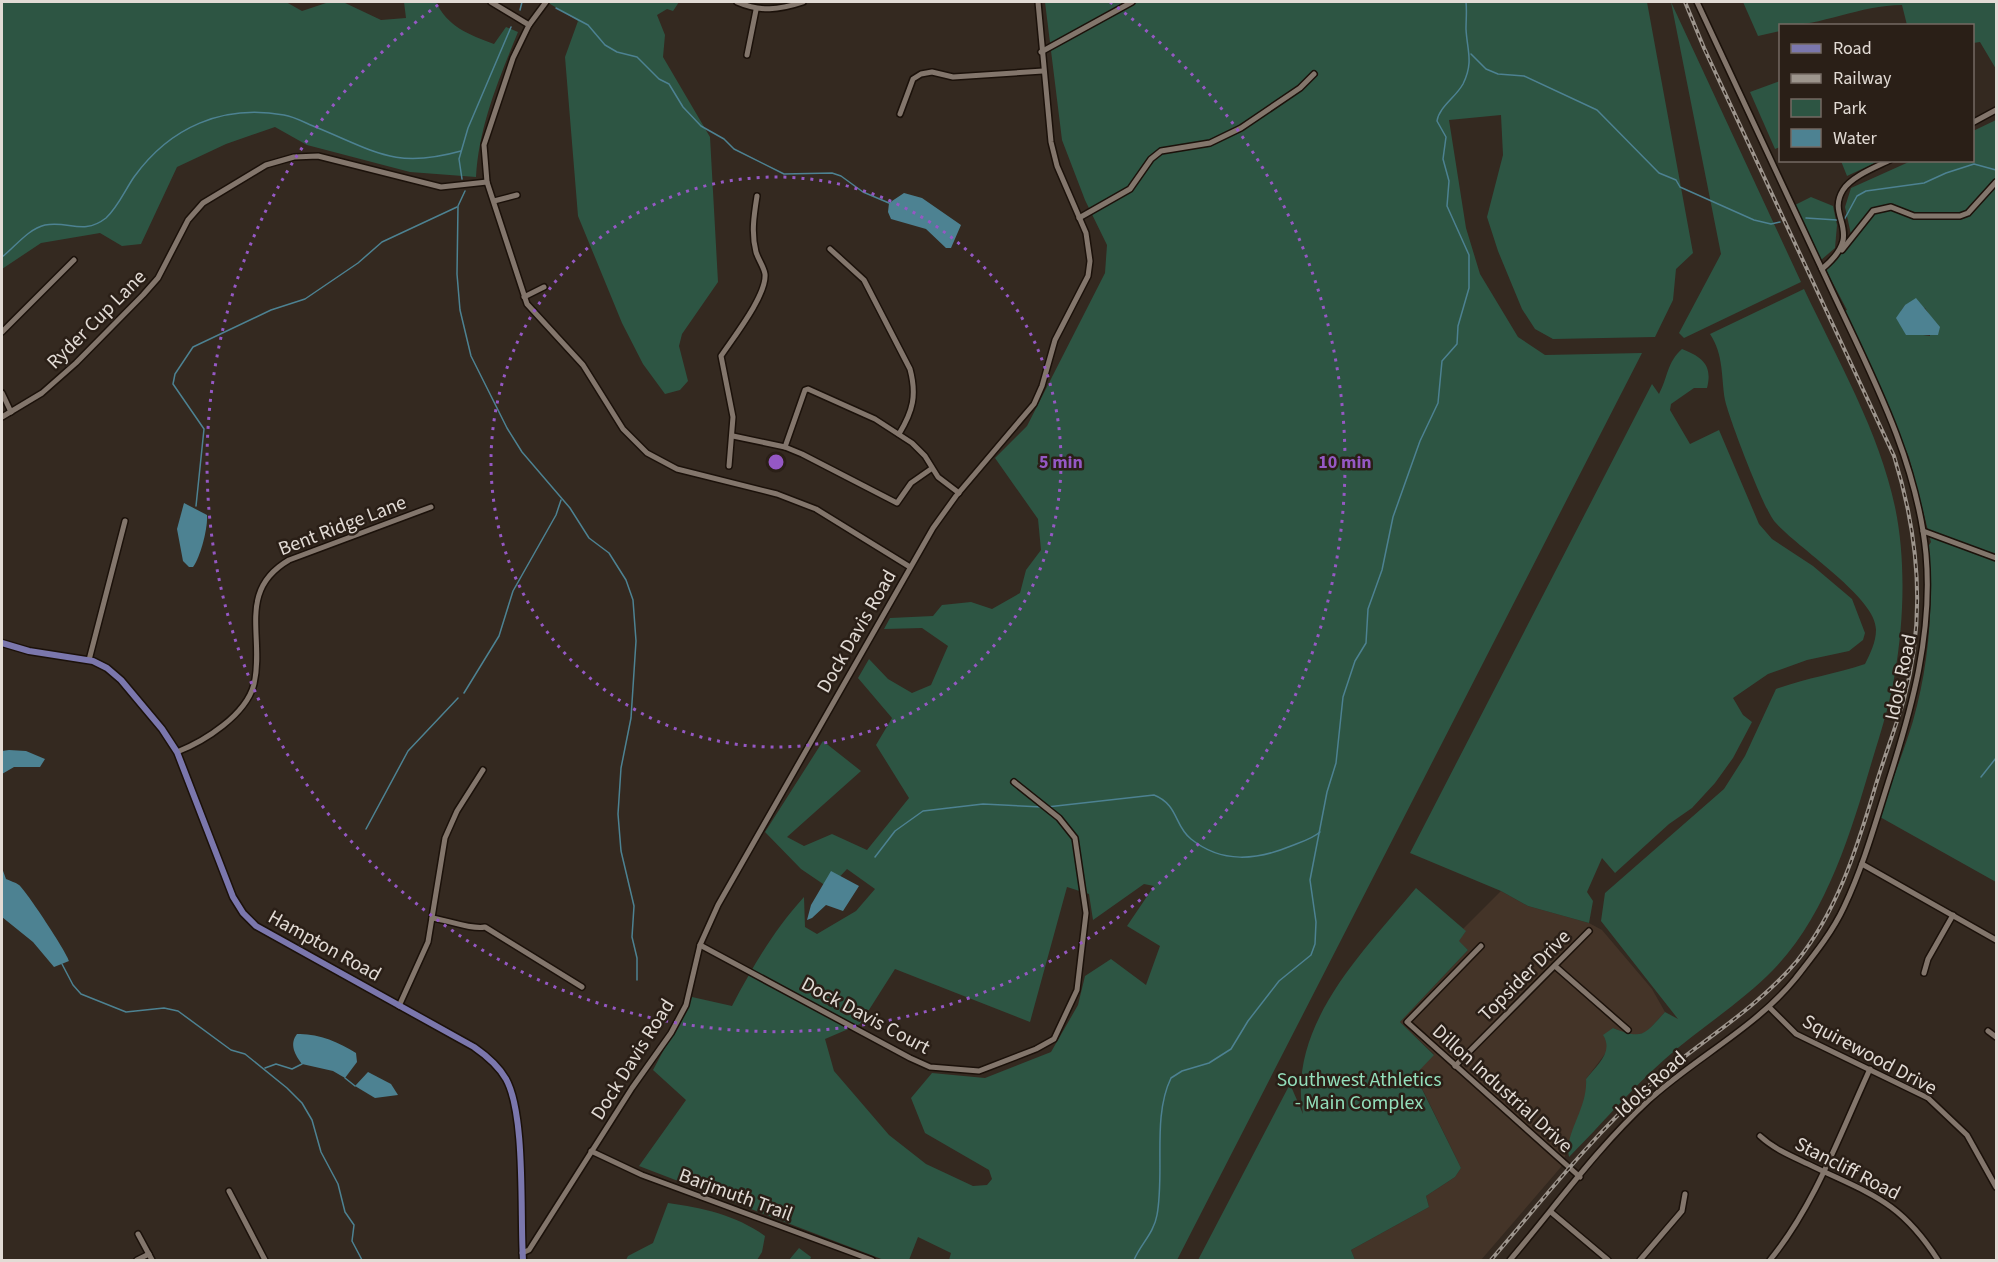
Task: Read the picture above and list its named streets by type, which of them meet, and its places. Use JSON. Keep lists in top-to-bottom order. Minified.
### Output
{"streets":{"main road":["Hampton Road"],"street":["Ryder Cup Lane","Bent Ridge Lane","Dock Davis Road","Idols Road","Topsider Drive","Dock Davis Court","Squirewood Drive","Dillon Industrial Drive","Stancliff Road","Barjmuth Trail"]},"crossings":[["Bent Ridge Lane","Hampton Road"],["Dock Davis Road","Hampton Road"],["Dock Davis Road","Dock Davis Court"],["Dock Davis Road","Barjmuth Trail"],["Idols Road","Squirewood Drive"],["Idols Road","Dillon Industrial Drive"],["Topsider Drive","Dillon Industrial Drive"]],"parks":["Southwest Athletics - Main Complex"],"legend":["Road","Railway","Park","Water"],"rings":["5 min","10 min"]}
